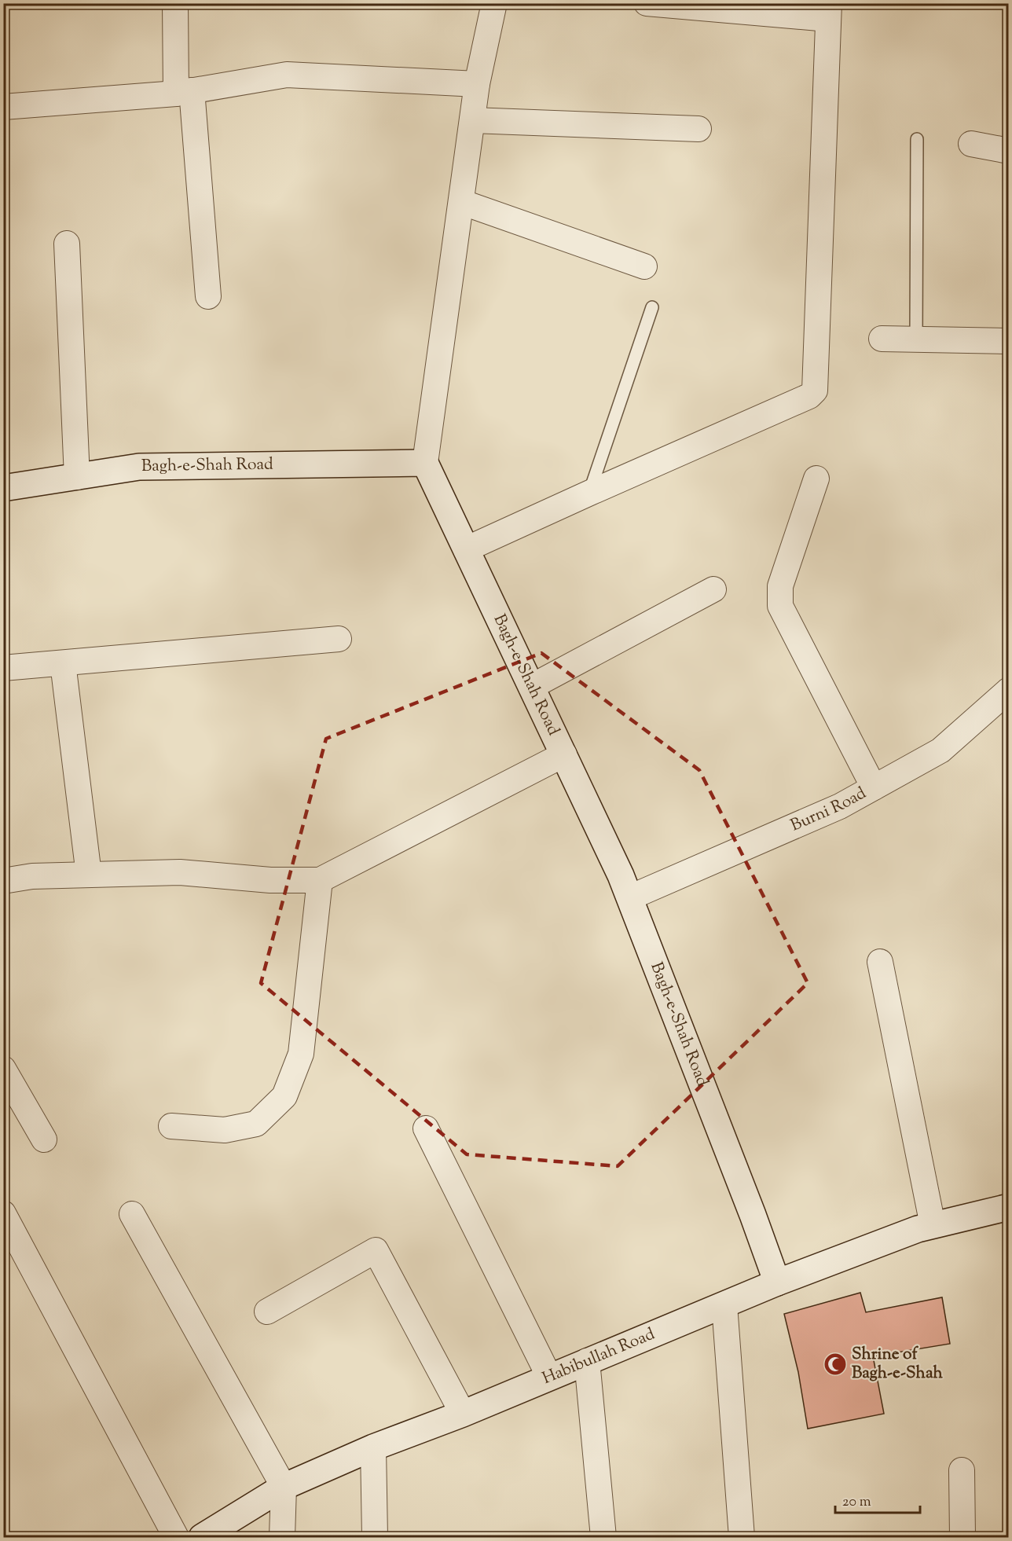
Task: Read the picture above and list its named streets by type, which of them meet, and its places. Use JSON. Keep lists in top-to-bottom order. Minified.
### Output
{"streets":{"street":["Bagh-e-Shah Road","Burni Road","Habibullah Road"]},"crossings":[["Bagh-e-Shah Road","Burni Road"],["Bagh-e-Shah Road","Habibullah Road"]],"places":{"mosque":["Shrine of Bagh-e-Shah"]},"scale_bar":"20 m"}
